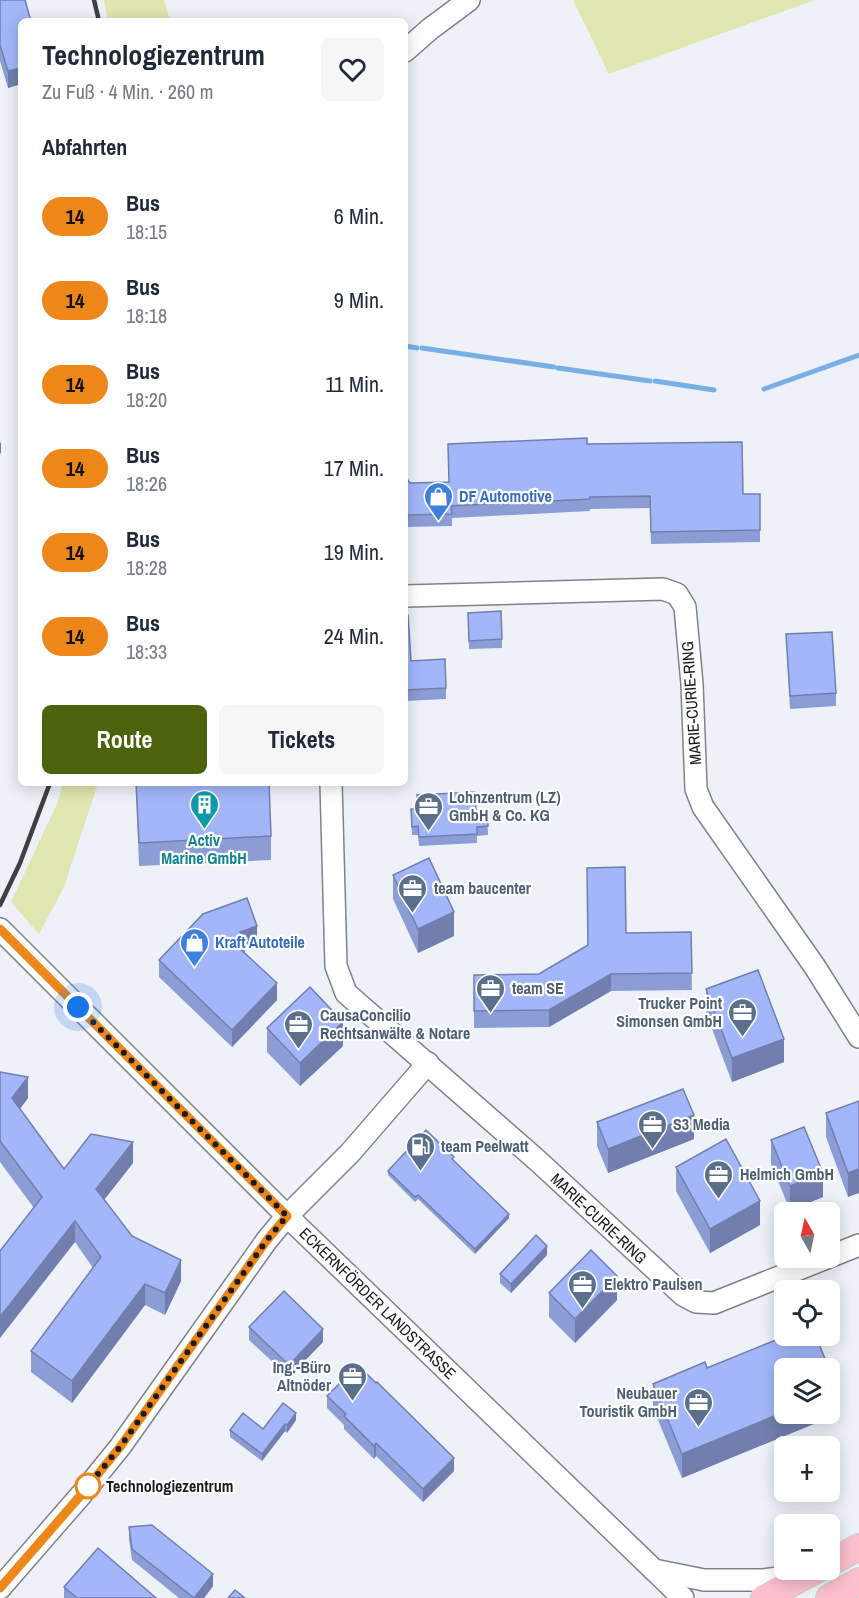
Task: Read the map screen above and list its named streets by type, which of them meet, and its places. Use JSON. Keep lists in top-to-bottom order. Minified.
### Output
{"streets":{"street":["MARIE-CURIE-RING","ECKERNFÖRDER LANDSTRASSE"]},"places":{"shop":["DF Automotive","Kraft Autoteile"],"building":["Activ Marine GmbH"],"office":["Lohnzentrum (LZ) GmbH & Co. KG","team baucenter","team SE","Trucker Point Simonsen GmbH","CausaConcilio Rechtsanwälte & Notare","S3 Media","Helmich GmbH","Elektro Paulsen","Ing.-Büro Altnöder","Neubauer Touristik GmbH"],"fuel station":["team Peelwatt"],"other":["Technologiezentrum"]},"lines":["bus line 14"],"north":"top","page":{"heading":[["Technologiezentrum","Zu Fuß · 4 Min. · 260 m"],"Abfahrten"],"list":[{"mark":"14","name":"Bus","note":"18:15","value":"6 Min."},{"mark":"14","name":"Bus","note":"18:18","value":"9 Min."},{"mark":"14","name":"Bus","note":"18:20","value":"11 Min."},{"mark":"14","name":"Bus","note":"18:26","value":"17 Min."},{"mark":"14","name":"Bus","note":"18:28","value":"19 Min."},{"mark":"14","name":"Bus","note":"18:33","value":"24 Min."}],"buttons":["Route","Tickets"],"map_buttons":["+","−"]}}
